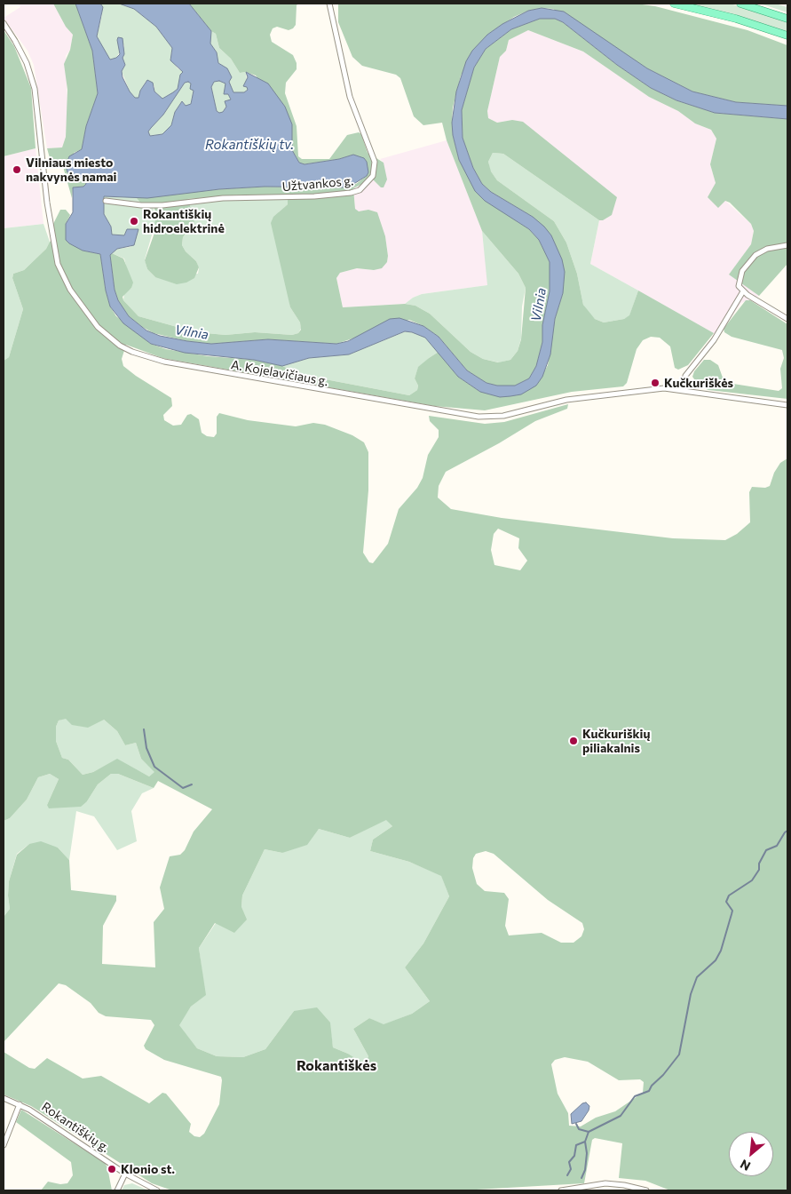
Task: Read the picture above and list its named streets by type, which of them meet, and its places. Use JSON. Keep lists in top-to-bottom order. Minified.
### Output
{"streets":{"street":["Užtvankos g.","A. Kojelavičiaus g.","Rokantiškių g."]},"districts":["Rokantiškės"],"water":["Rokantiškių tv.","Vilnia"],"places":["Vilniaus miesto nakvynės namai","Rokantiškių hidroelektrinė","Kučkuriškės","Kučkuriškių piliakalnis","Klonio st."],"north":"bottom left"}
